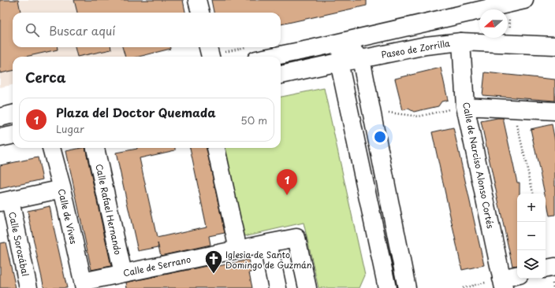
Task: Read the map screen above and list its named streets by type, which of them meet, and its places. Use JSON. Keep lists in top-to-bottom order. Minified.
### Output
{"streets":{"street":["Paseo de Zorrilla","Calle de Narciso Alonso Cortés","Calle Rafael Hernando","Calle de Vives","Calle Sorozábal","Calle de Serrano"]},"crossings":[["Paseo de Zorrilla","Calle de Narciso Alonso Cortés"],["Calle Rafael Hernando","Calle de Serrano"],["Calle de Vives","Calle de Serrano"]],"places":{"church":["Iglesia de Santo Domingo de Guzmán"]},"north":"left","page":{"search":"Buscar aquí","heading":"Cerca","list":[{"mark":"1","name":"Plaza del Doctor Quemada","note":"Lugar","value":"50 m"}],"pins":"1","map_buttons":["+","−"]}}
